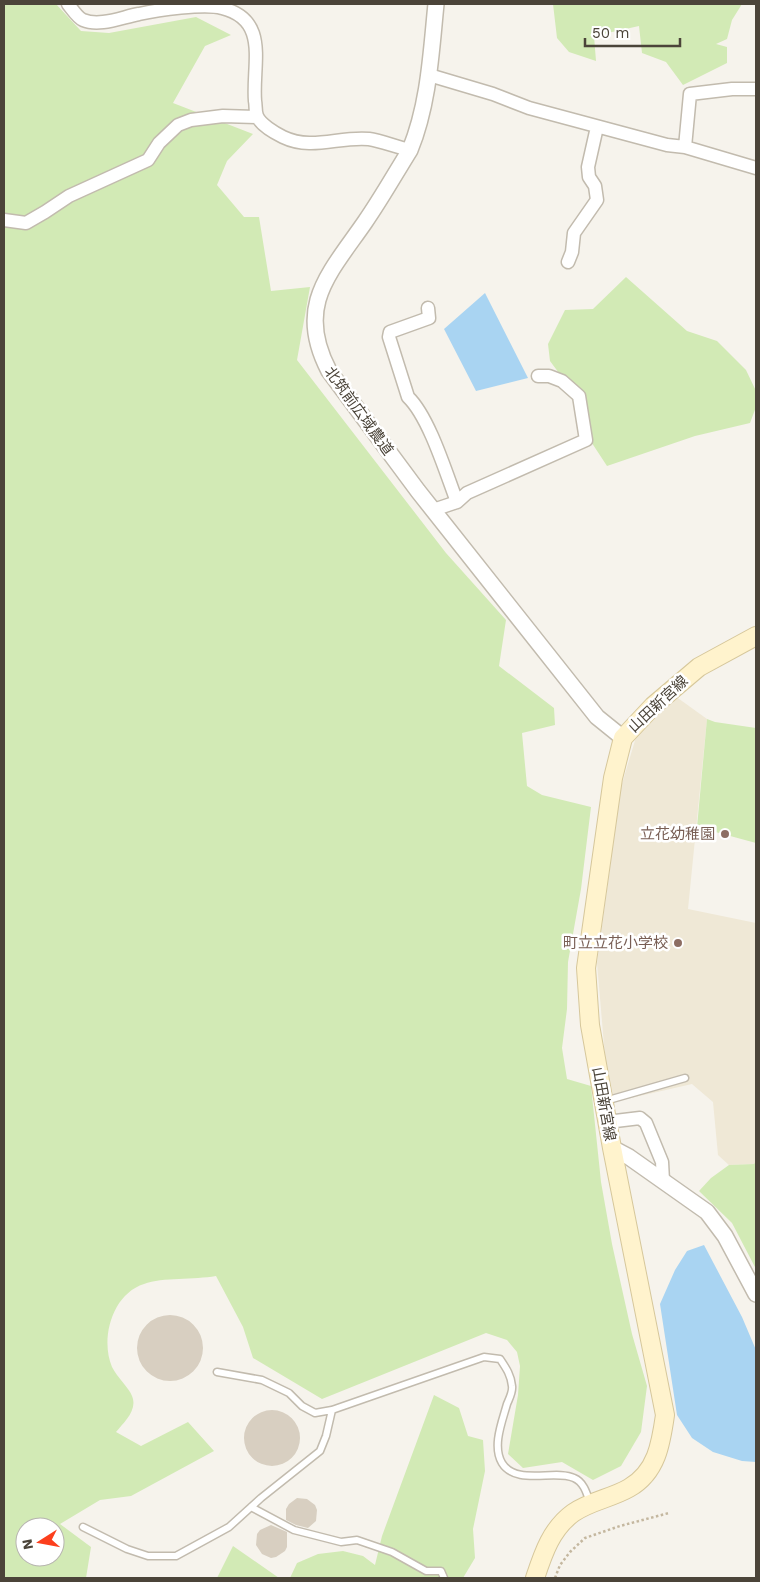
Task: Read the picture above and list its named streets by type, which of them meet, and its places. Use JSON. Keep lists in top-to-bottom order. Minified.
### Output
{"streets":{"main road":["山田新宮線"],"street":["北筑前広域農道"]},"crossings":[["北筑前広域農道","山田新宮線"]],"places":["立花幼稚園","町立立花小学校"],"scale_bar":"50 m","north":"left"}
